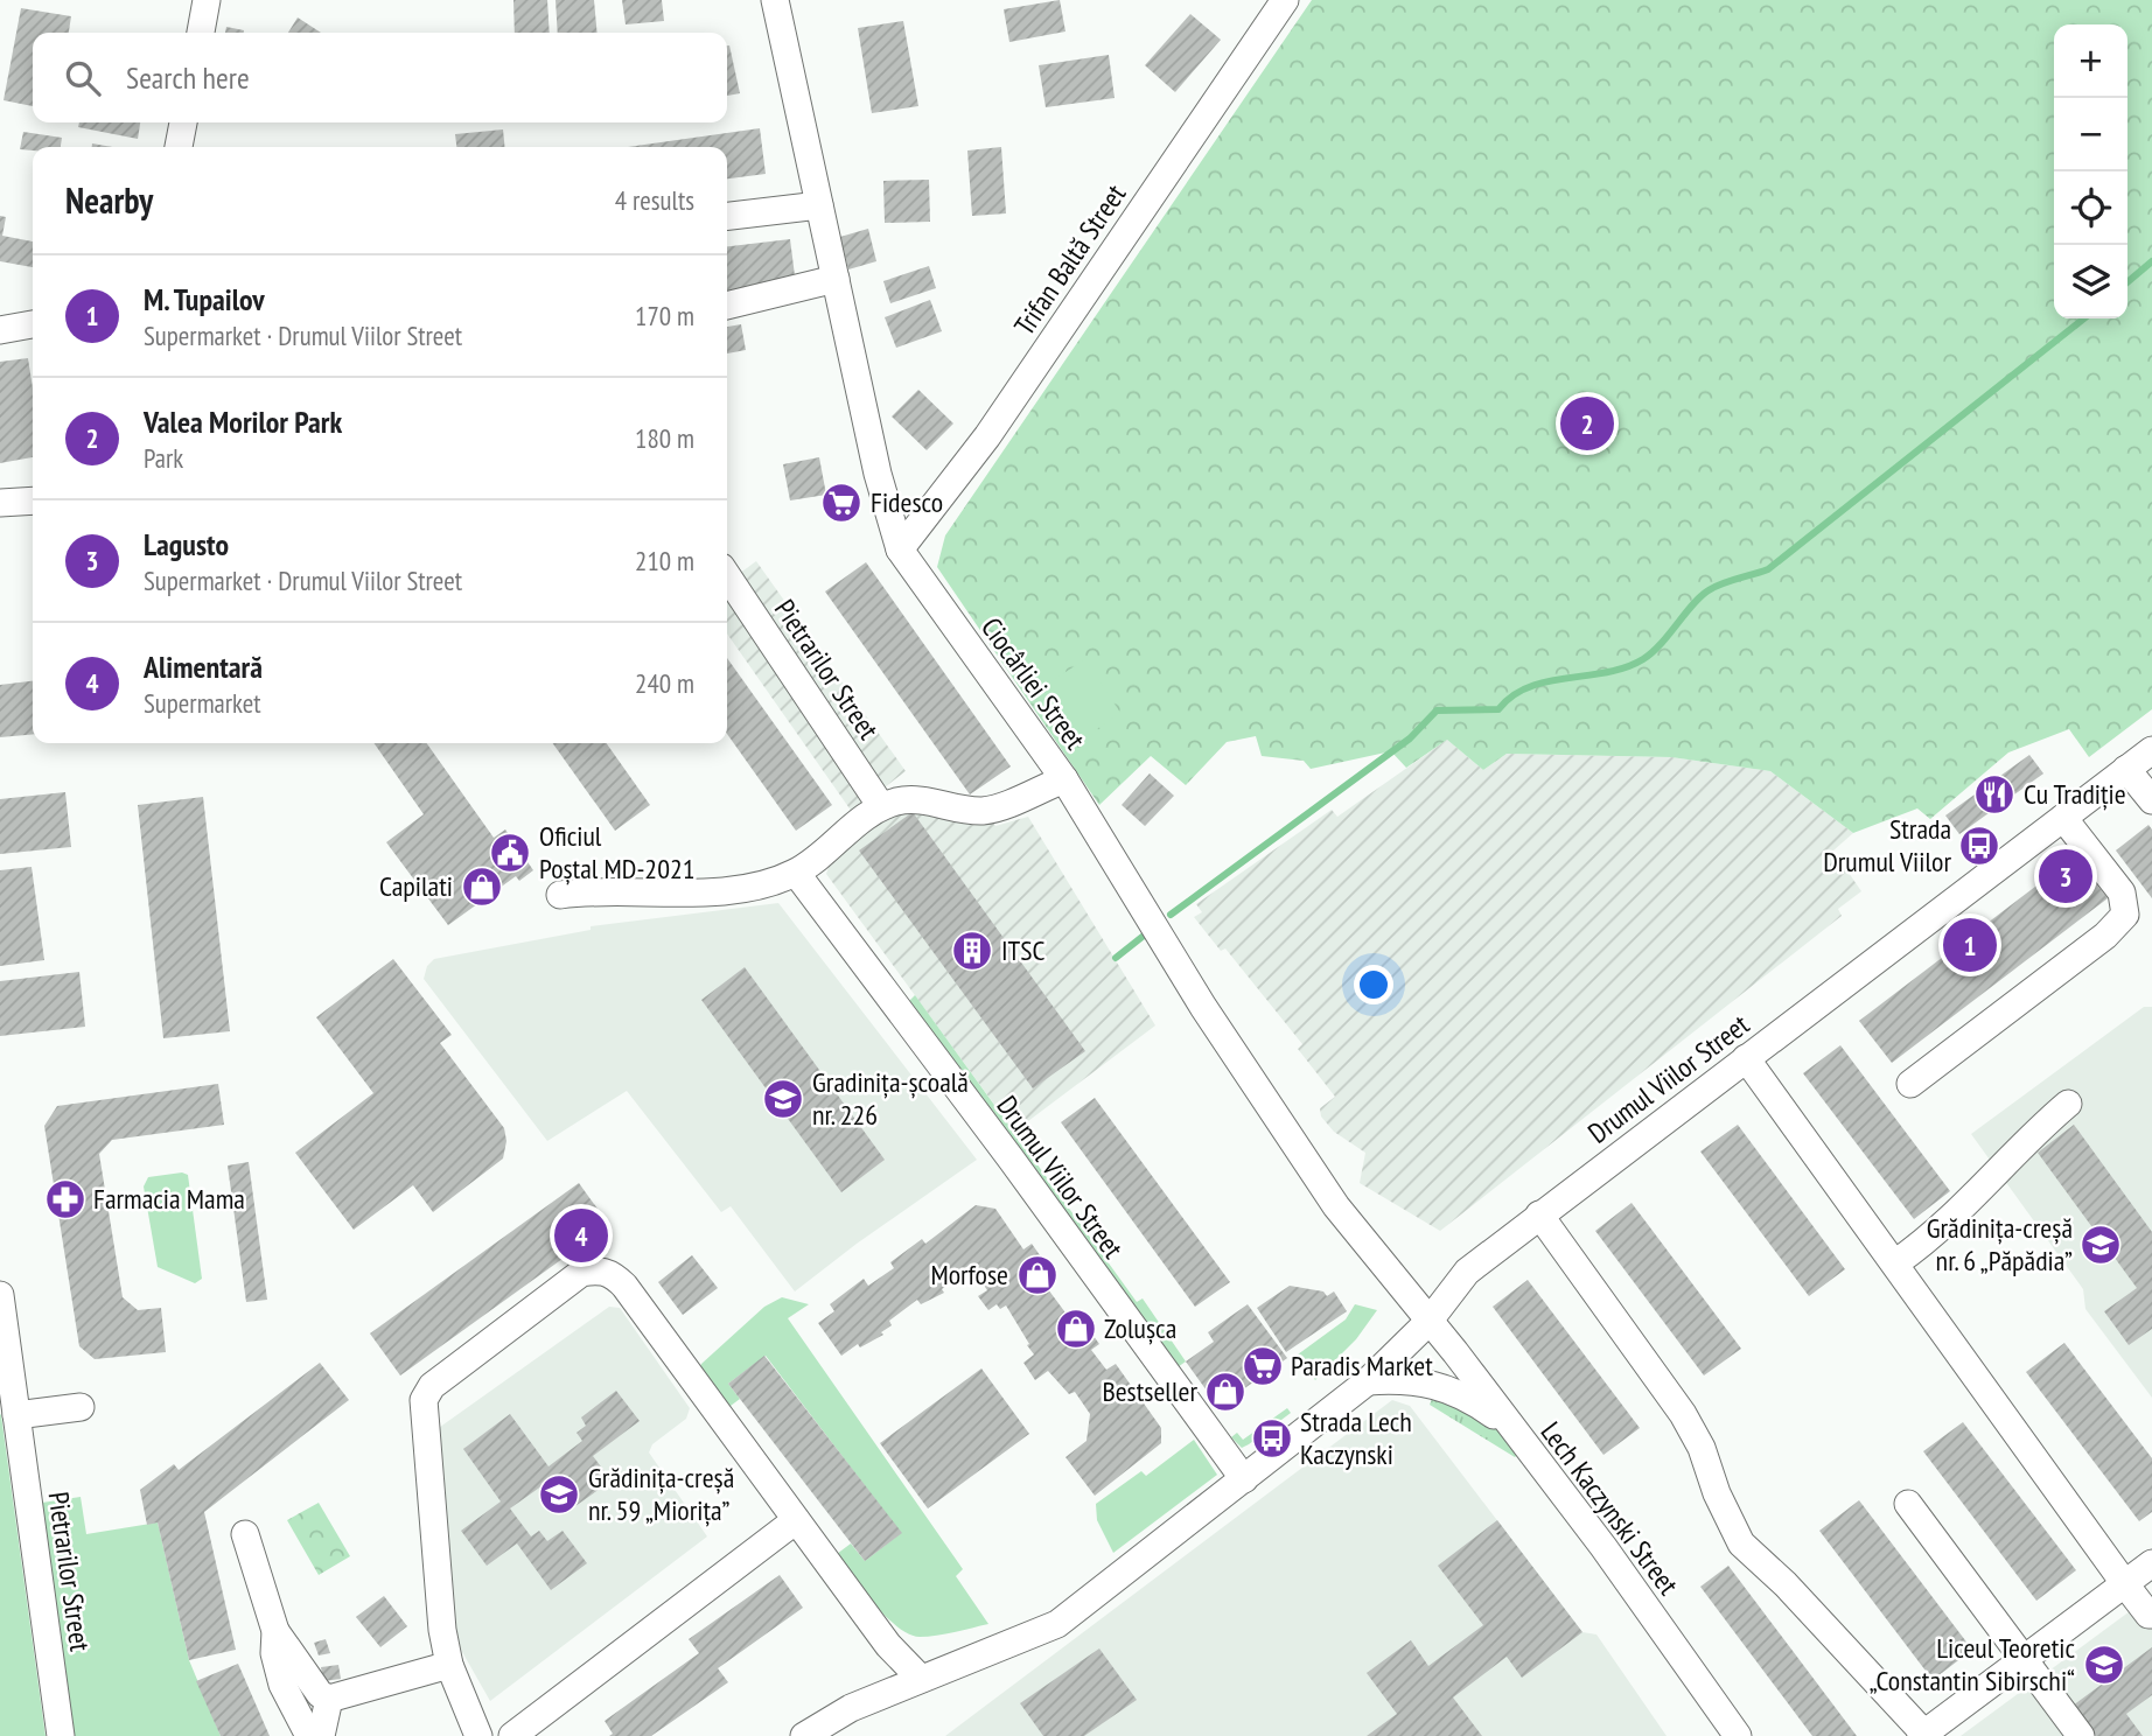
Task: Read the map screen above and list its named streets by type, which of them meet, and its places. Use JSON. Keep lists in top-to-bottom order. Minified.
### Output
{"streets":{"street":["Trifan Baltă Street","Pietrarilor Street","Ciocârliei Street","Drumul Viilor Street","Lech Kaczynski Street"]},"crossings":[["Trifan Baltă Street","Ciocârliei Street"],["Ciocârliei Street","Drumul Viilor Street"],["Ciocârliei Street","Lech Kaczynski Street"],["Drumul Viilor Street","Lech Kaczynski Street"]],"places":{"supermarket":["Fidesco","Paradis Market"],"restaurant":["Cu Tradiție"],"bus stop":["Strada Drumul Viilor","Strada Lech Kaczynski"],"public building":["Oficiul Poștal MD-2021"],"shop":["Capilati","Morfose","Zolușca","Bestseller"],"building":["ITSC"],"school or university":["Gradinița-școală nr. 226","Grădinița-creșă nr. 6 „Păpădia”","Grădinița-creșă nr. 59 „Miorița”","Liceul Teoretic „Constantin Sibirschi“"],"pharmacy":["Farmacia Mama"]},"page":{"map_buttons":["+","−"],"search":"Search here","heading":["Nearby","4 results"],"list":[{"mark":"1","name":"M. Tupailov","note":"Supermarket · Drumul Viilor Street","value":"170 m"},{"mark":"2","name":"Valea Morilor Park","note":"Park","value":"180 m"},{"mark":"3","name":"Lagusto","note":"Supermarket · Drumul Viilor Street","value":"210 m"},{"mark":"4","name":"Alimentară","note":"Supermarket","value":"240 m"}],"pins":["2","3","1","4"]}}
